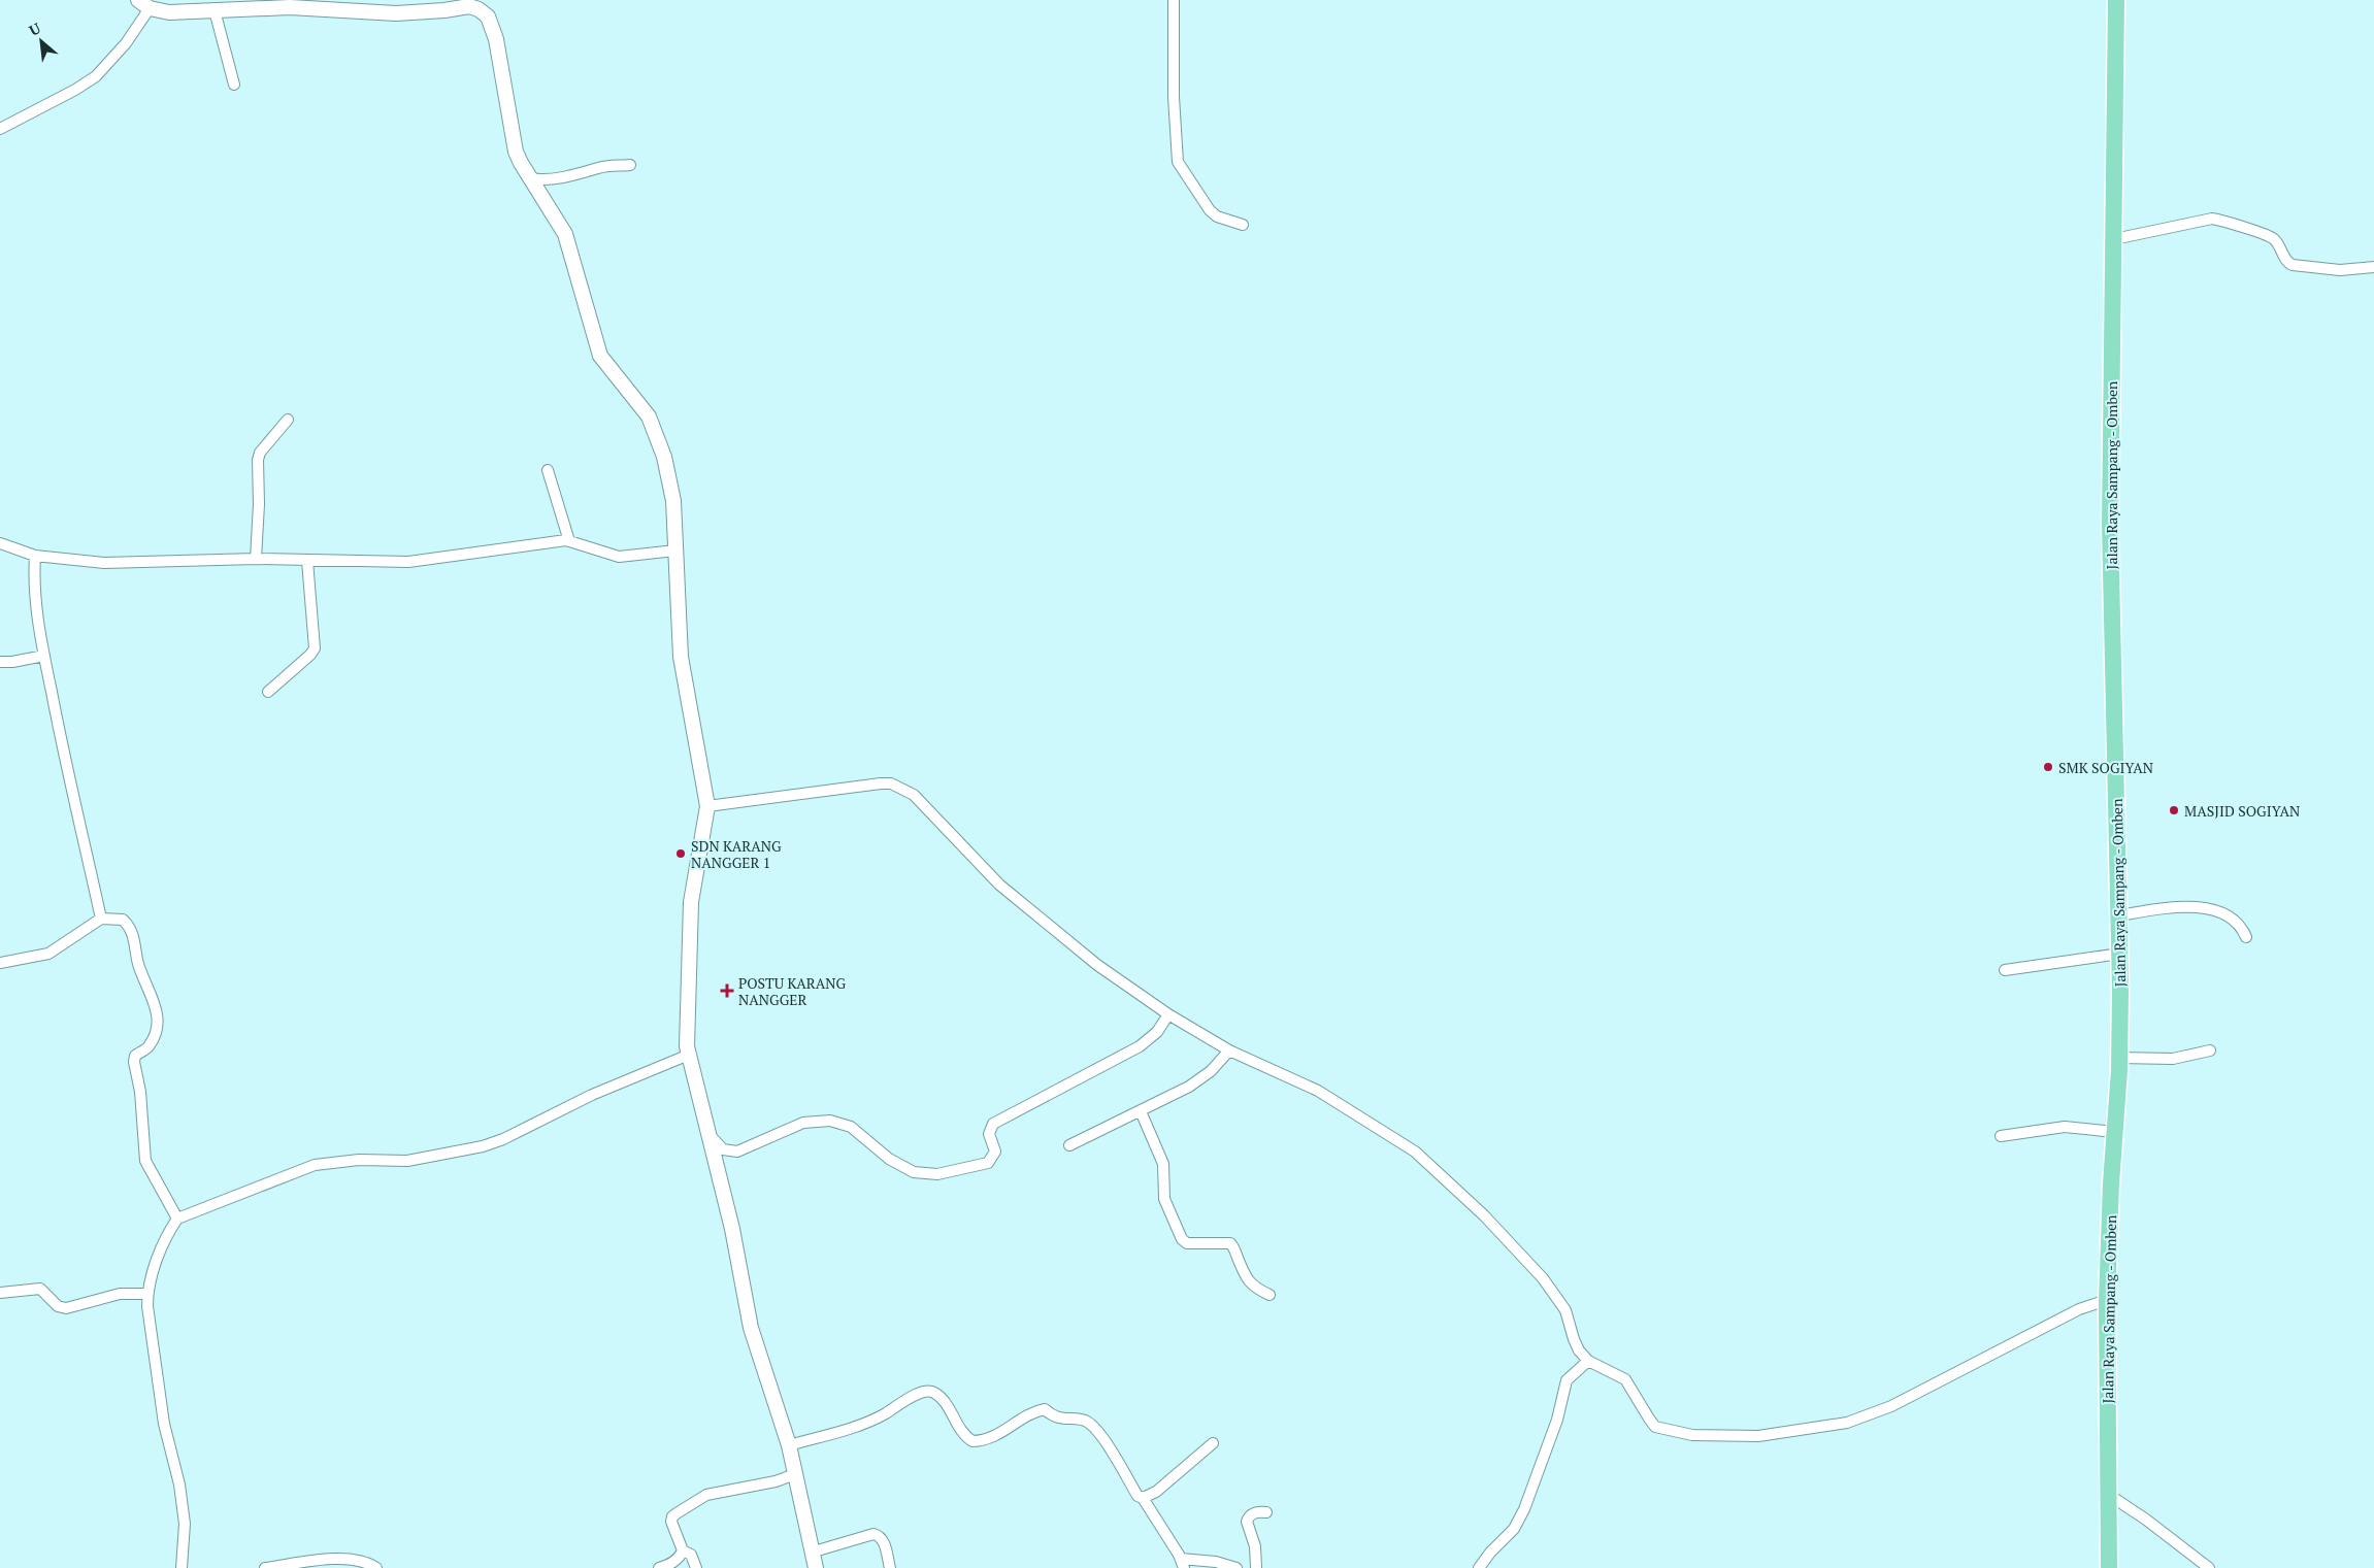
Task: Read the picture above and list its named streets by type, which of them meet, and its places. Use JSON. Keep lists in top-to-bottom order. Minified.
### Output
{"streets":{"main road":["Jalan Raya Sampang - Omben"]},"places":{"other":["SMK SOGIYAN","MASJID SOGIYAN","SDN KARANG NANGGER 1"],"health":["POSTU KARANG NANGGER"]},"north":"top left"}
